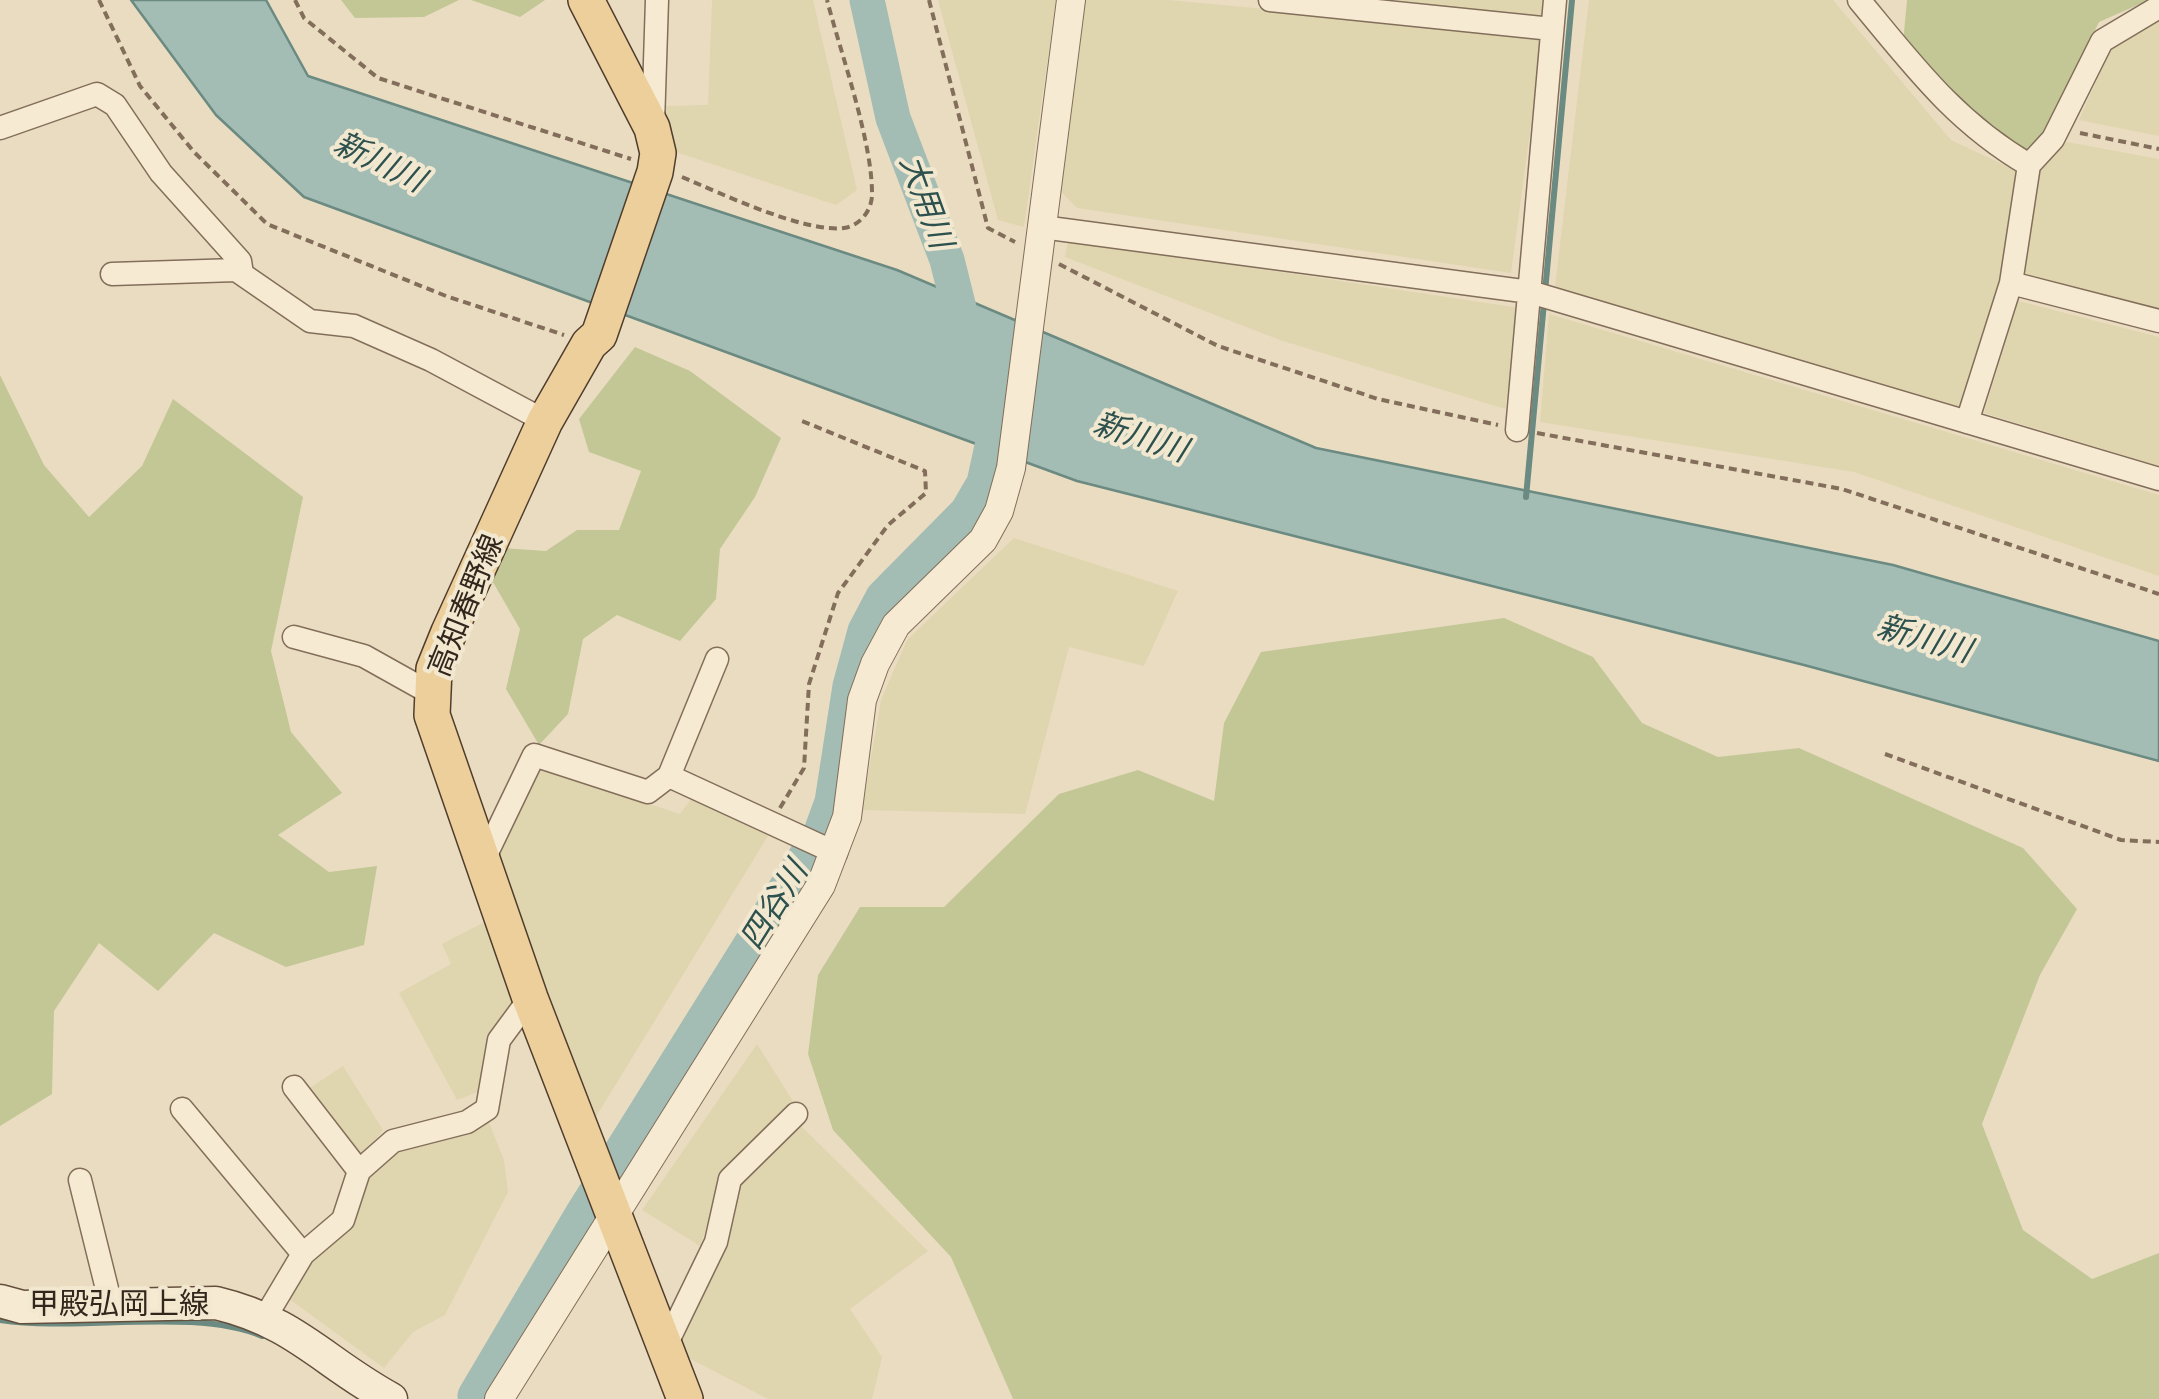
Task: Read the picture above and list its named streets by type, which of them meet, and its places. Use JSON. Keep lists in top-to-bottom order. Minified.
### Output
{"streets":{"main road":["高知春野線","甲殿弘岡上線"]},"water":["新川川","大用川","四谷川"]}
